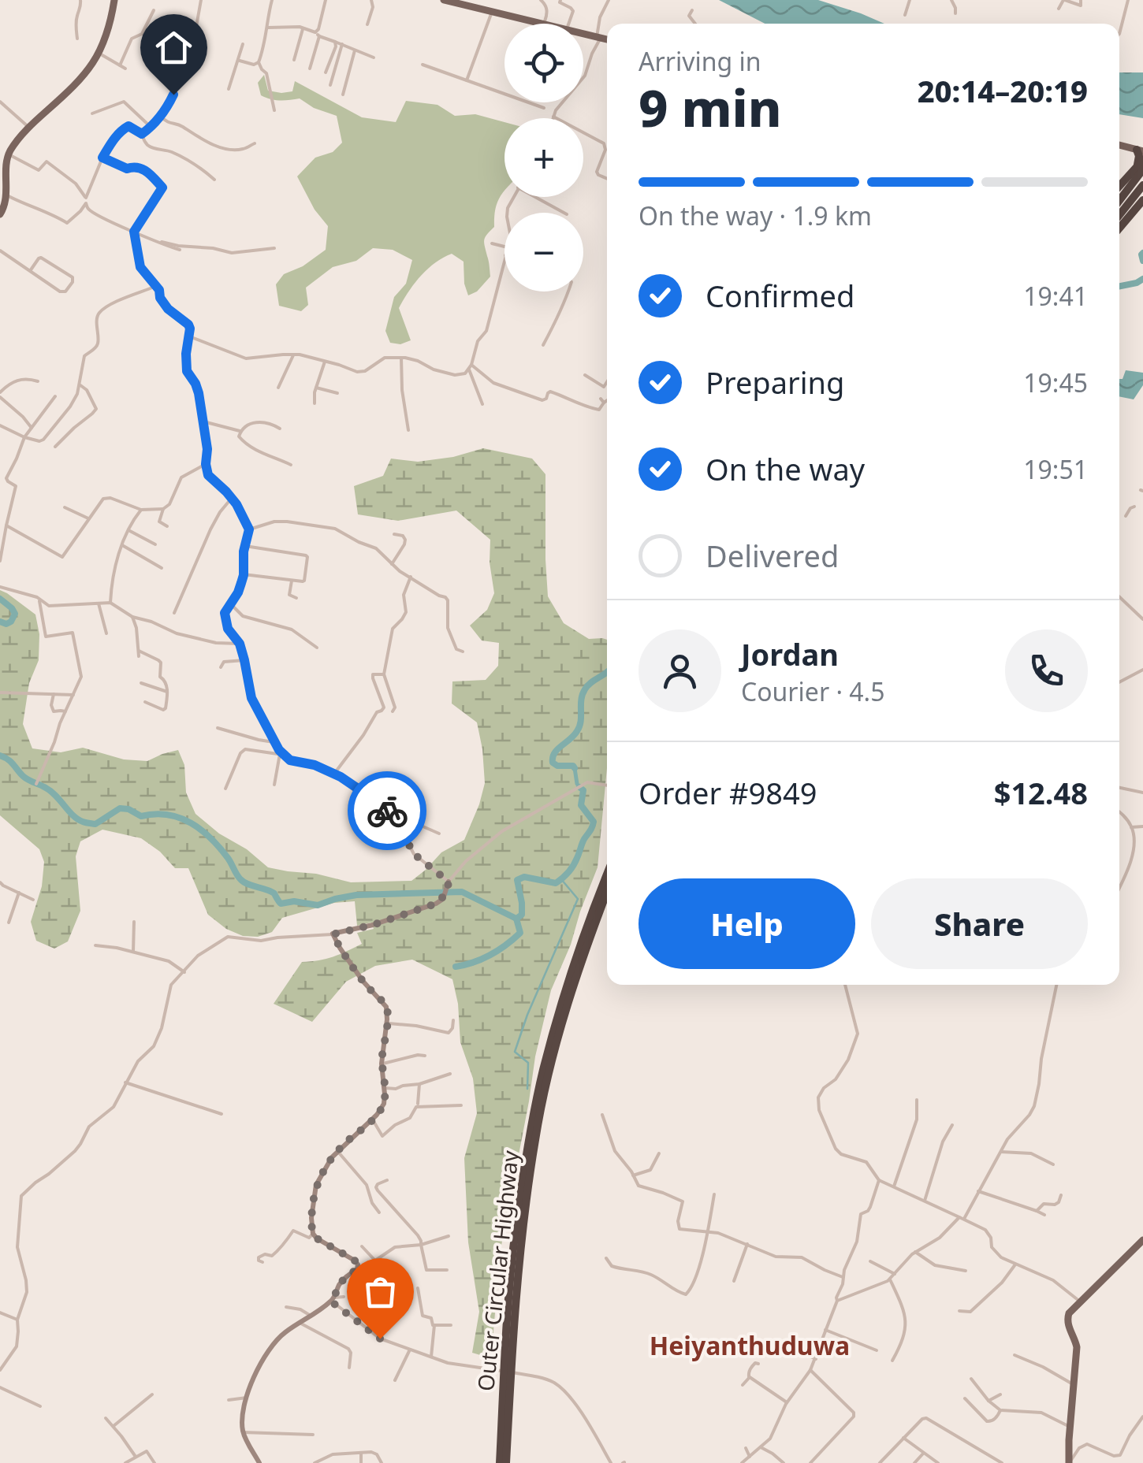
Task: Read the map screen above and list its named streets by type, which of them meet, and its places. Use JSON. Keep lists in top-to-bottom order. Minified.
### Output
{"streets":{"highway":["Outer Circular Highway"]},"districts":["Heiyanthuduwa"],"page":{"map_buttons":["+","−"],"heading":["9 min","Arriving in","20:14–20:19"],"panel":["Jordan","Courier · 4.5","Order #9849","$12.48"],"bar":"On the way · 1.9 km","list":[["Confirmed","19:41"],["Preparing","19:45"],["On the way","19:51"],"Delivered"],"buttons":["Help","Share"]}}
